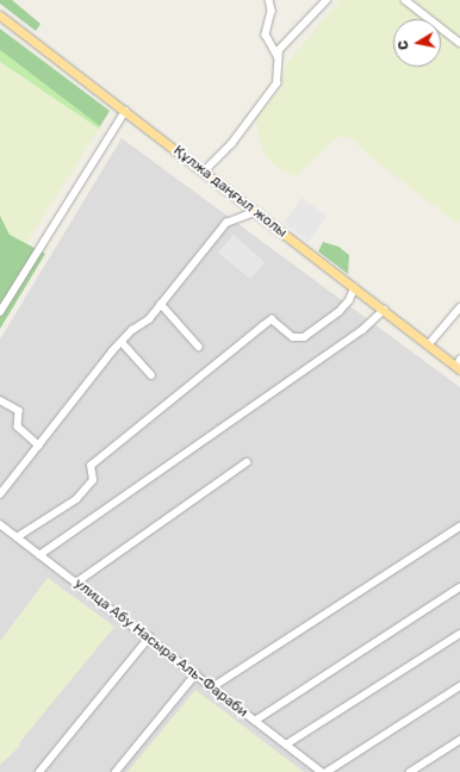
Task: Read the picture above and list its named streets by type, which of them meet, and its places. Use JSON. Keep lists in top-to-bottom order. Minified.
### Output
{"streets":{"main road":["Құлжа даңғыл жолы"],"street":["улица Абу Насыра Аль-Фараби"]},"north":"left"}
